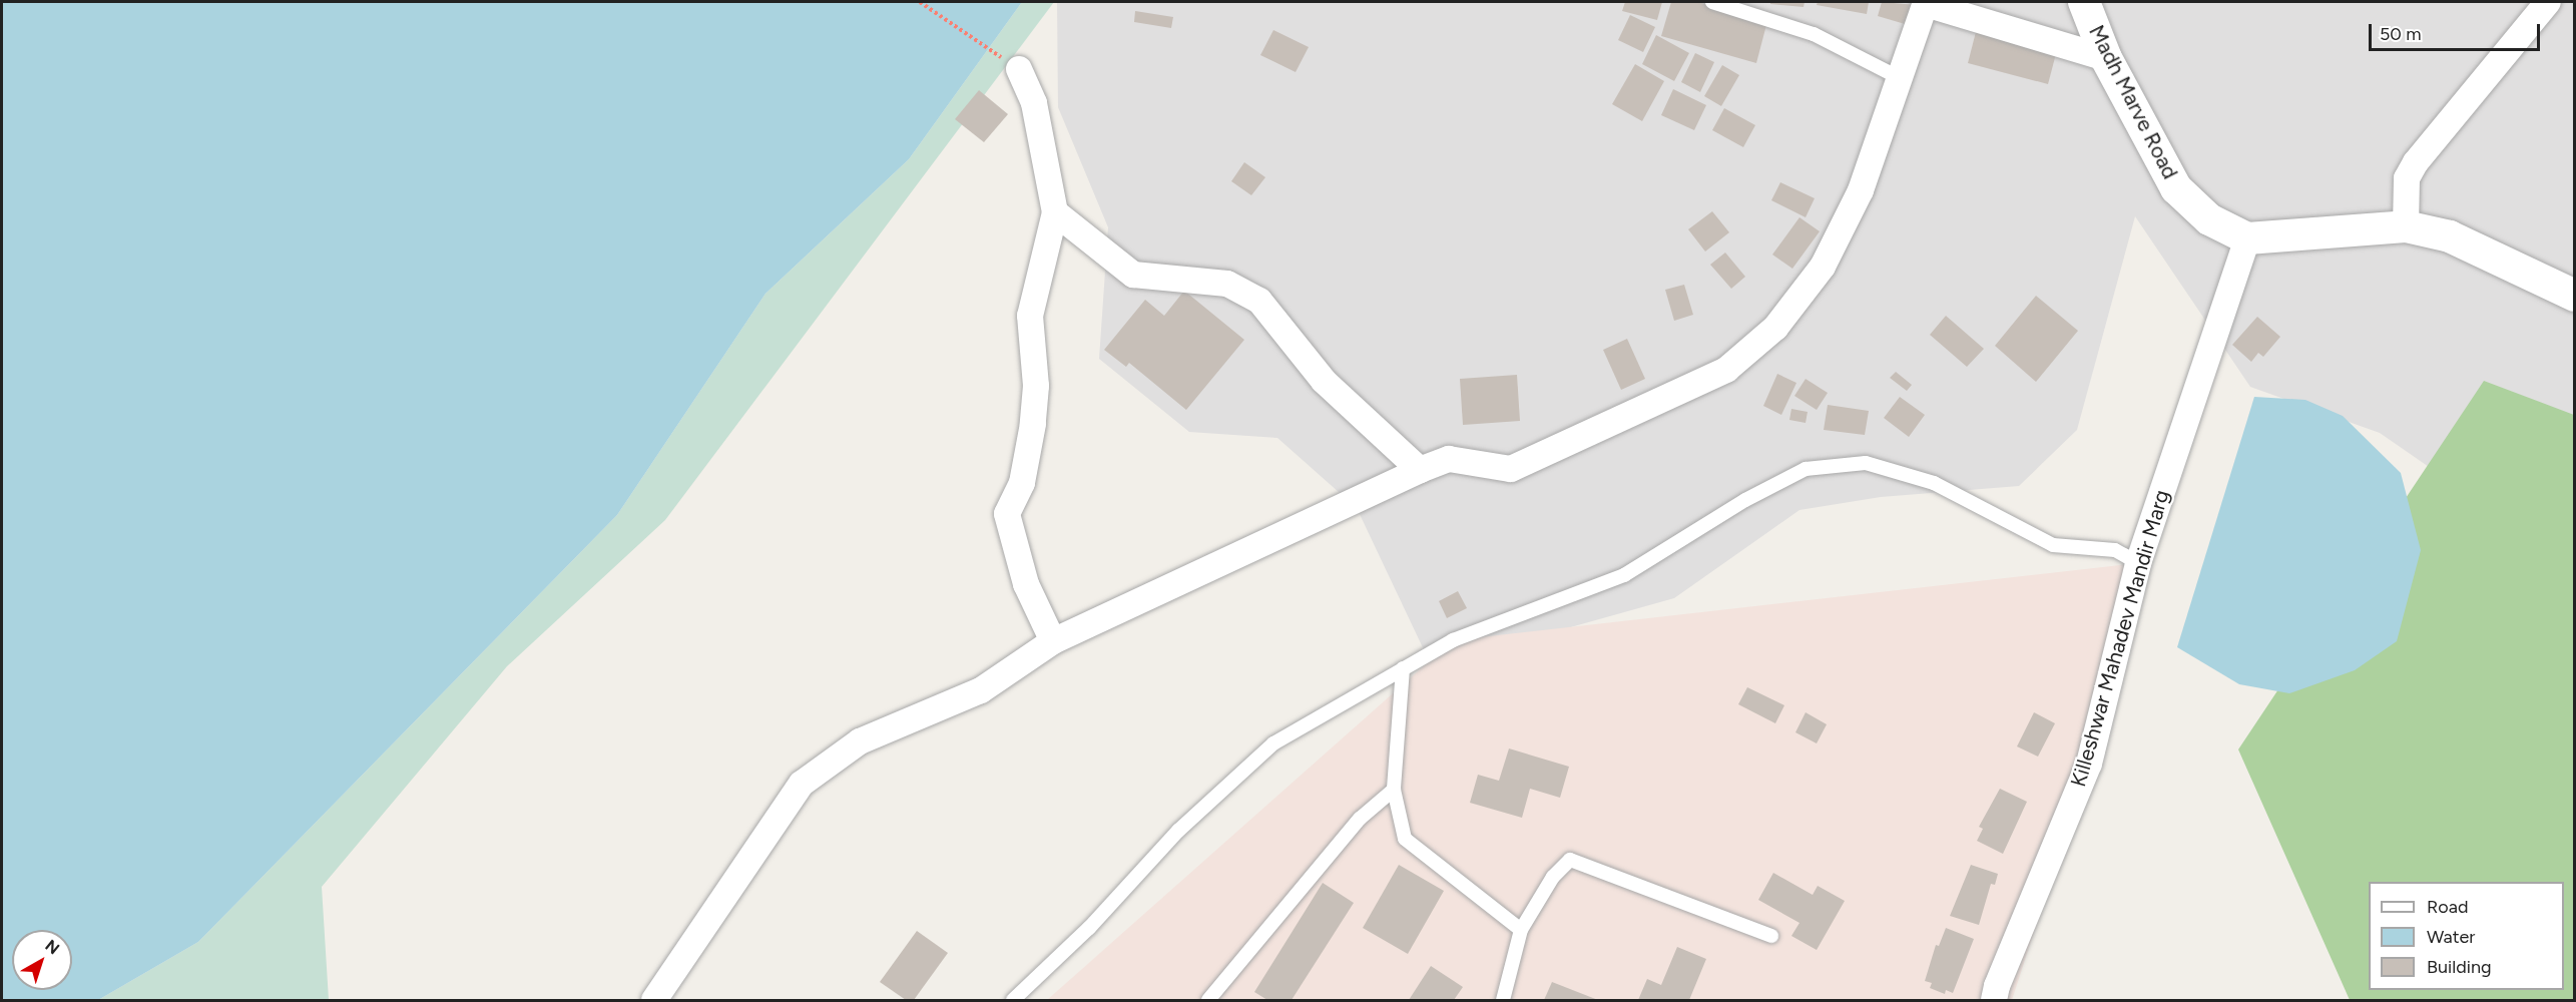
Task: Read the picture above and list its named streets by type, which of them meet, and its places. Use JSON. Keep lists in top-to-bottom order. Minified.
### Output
{"streets":{"street":["Madh Marve Road","Killeshwar Mahadev Mandir Marg"]},"crossings":[["Madh Marve Road","Killeshwar Mahadev Mandir Marg"]],"legend":["Road","Water","Building"],"scale_bar":"50 m","north":"top right"}
